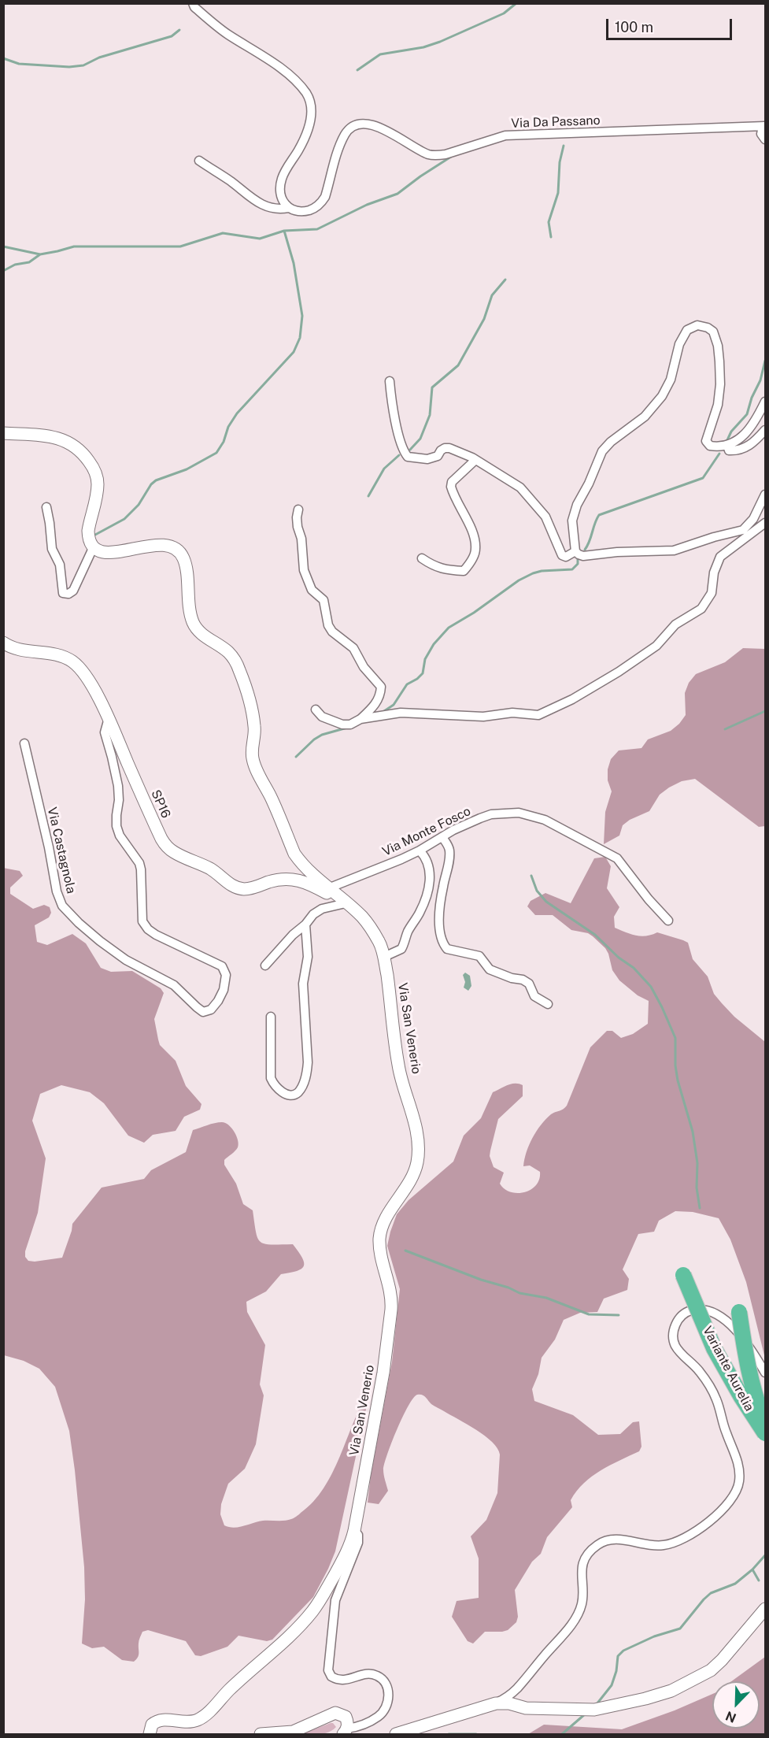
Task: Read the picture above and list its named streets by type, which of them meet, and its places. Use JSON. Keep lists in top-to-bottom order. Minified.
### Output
{"streets":{"highway":["Variante Aurelia"],"street":["Via Da Passano","SP16","Via Monte Fosco","Via Castagnola","Via San Venerio"]},"crossings":[["SP16","Via Castagnola"],["SP16","Via San Venerio"],["Via Monte Fosco","Via San Venerio"]],"scale_bar":"100 m","north":"bottom left"}
